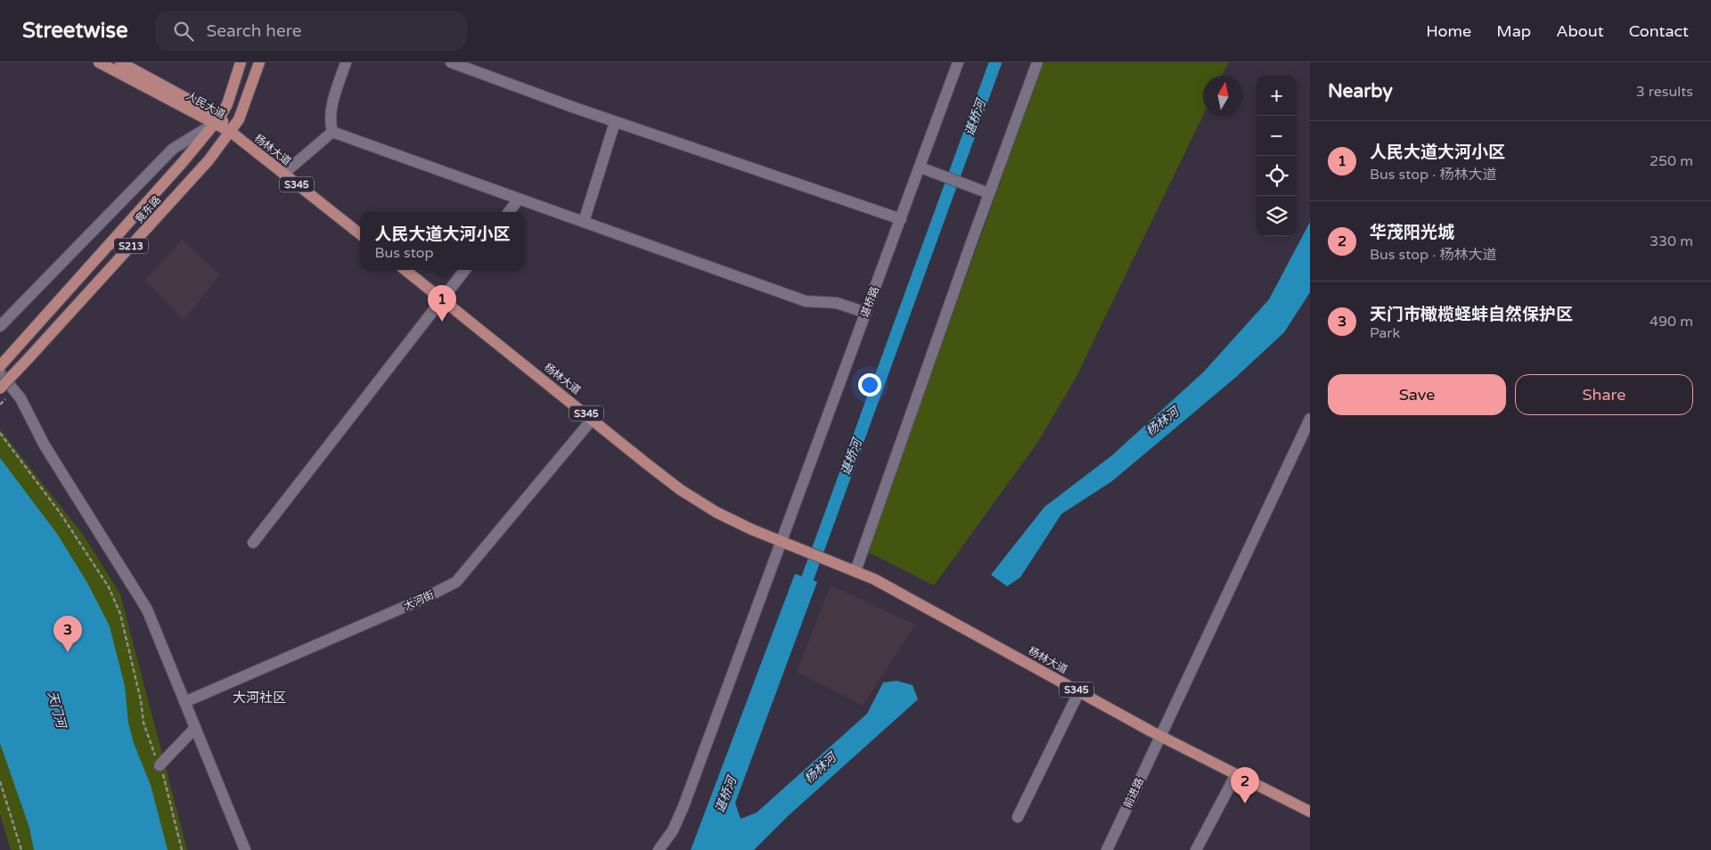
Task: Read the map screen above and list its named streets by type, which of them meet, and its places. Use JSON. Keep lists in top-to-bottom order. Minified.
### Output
{"streets":{"main road":["人民大道","杨林大道","S345","竟东路","S213"],"street":["谌桥路","大河街","前进路"]},"crossings":[["人民大道","杨林大道"],["人民大道","竟东路"],["杨林大道","竟东路"],["杨林大道","谌桥路"],["杨林大道","大河街"],["杨林大道","前进路"]],"districts":["大河社区"],"water":["谌桥河","杨林河","天门河"],"north":"top","page":{"header":"Streetwise","search":"Search here","nav":["Home","Map","About","Contact"],"heading":["Nearby","3 results"],"map_buttons":["+","−"],"list":[{"mark":"1","name":"人民大道大河小区","note":"Bus stop · 杨林大道","value":"250 m"},{"mark":"2","name":"华茂阳光城","note":"Bus stop · 杨林大道","value":"330 m"},{"mark":"3","name":"天门市橄榄蛏蚌自然保护区","note":"Park","value":"490 m"}],"popup":["人民大道大河小区","Bus stop"],"pins":["1","3","2"],"buttons":["Save","Share"]}}
